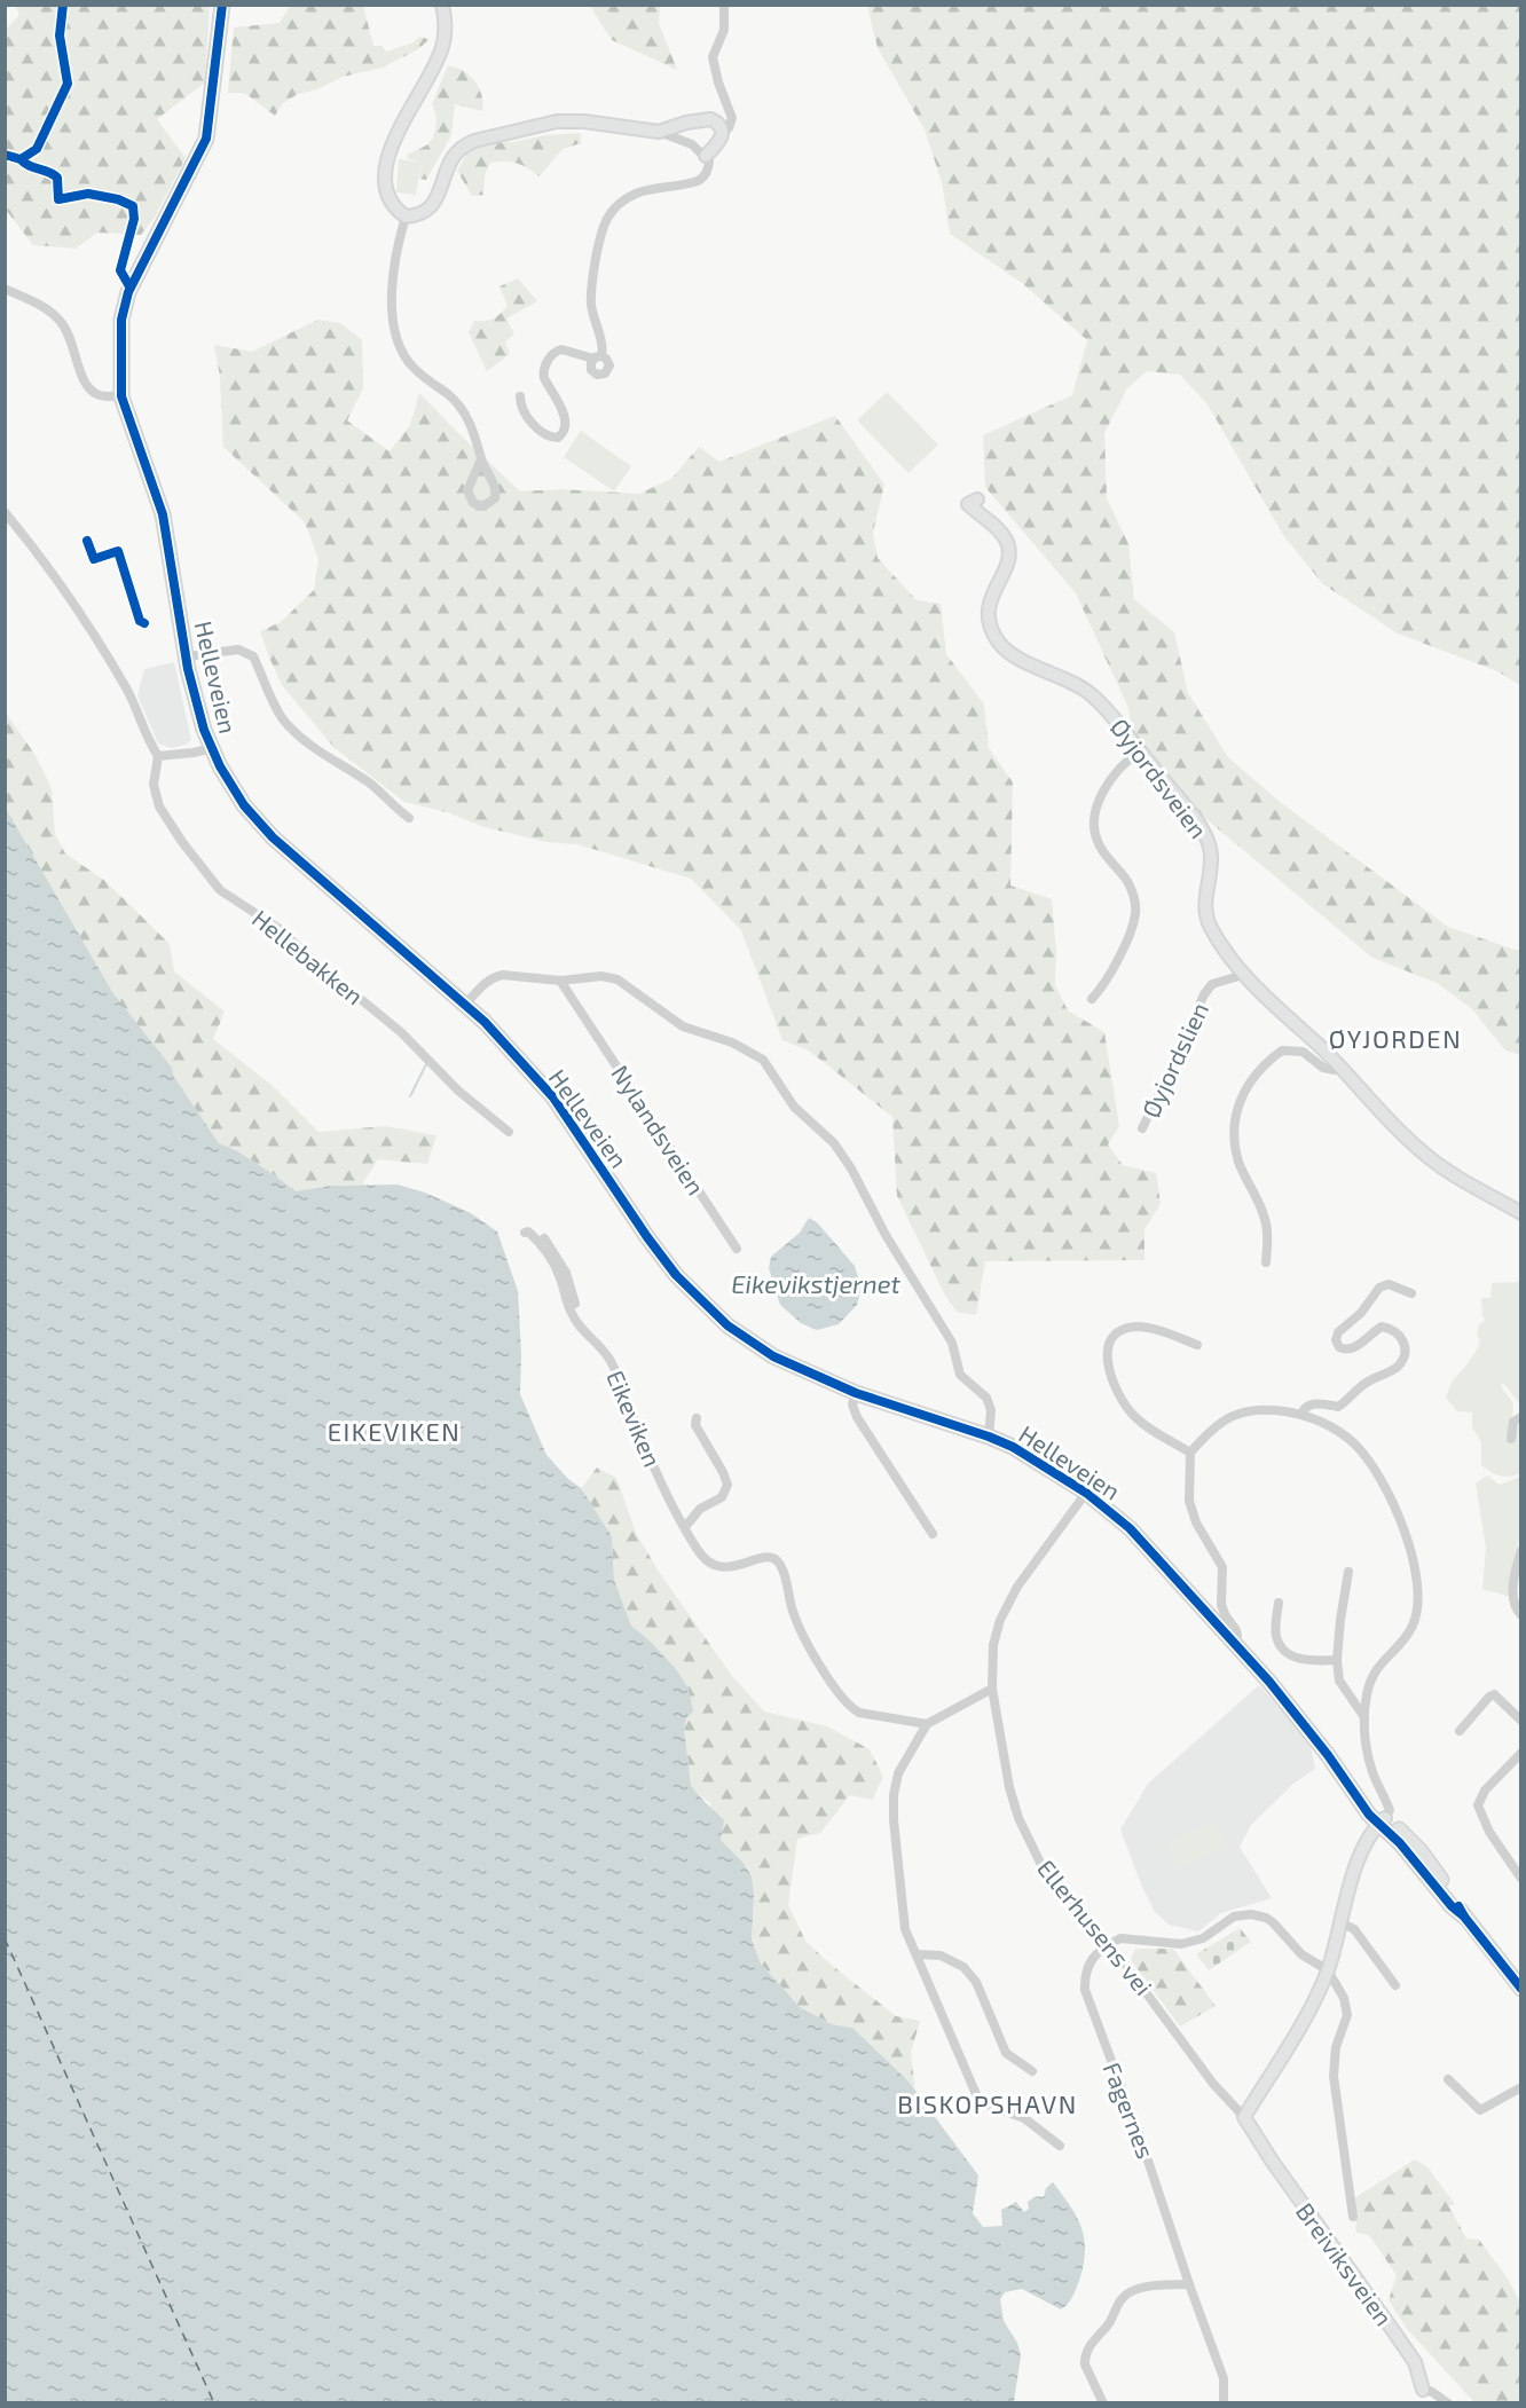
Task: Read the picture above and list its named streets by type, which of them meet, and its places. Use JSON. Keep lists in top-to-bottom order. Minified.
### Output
{"streets":{"main road":["Helleveien"],"street":["Øyjordsveien","Hellebakken","Øyjordslien","Nylandsveien","Eikeviken","Ellerhusens vei","Fagernes","Breiviksveien"]},"crossings":[["Helleveien","Nylandsveien"],["Helleveien","Ellerhusens vei"],["Øyjordsveien","Øyjordslien"],["Ellerhusens vei","Fagernes"],["Ellerhusens vei","Breiviksveien"]],"districts":["ØYJORDEN","EIKEVIKEN","BISKOPSHAVN"],"water":["Eikevikstjernet"]}
